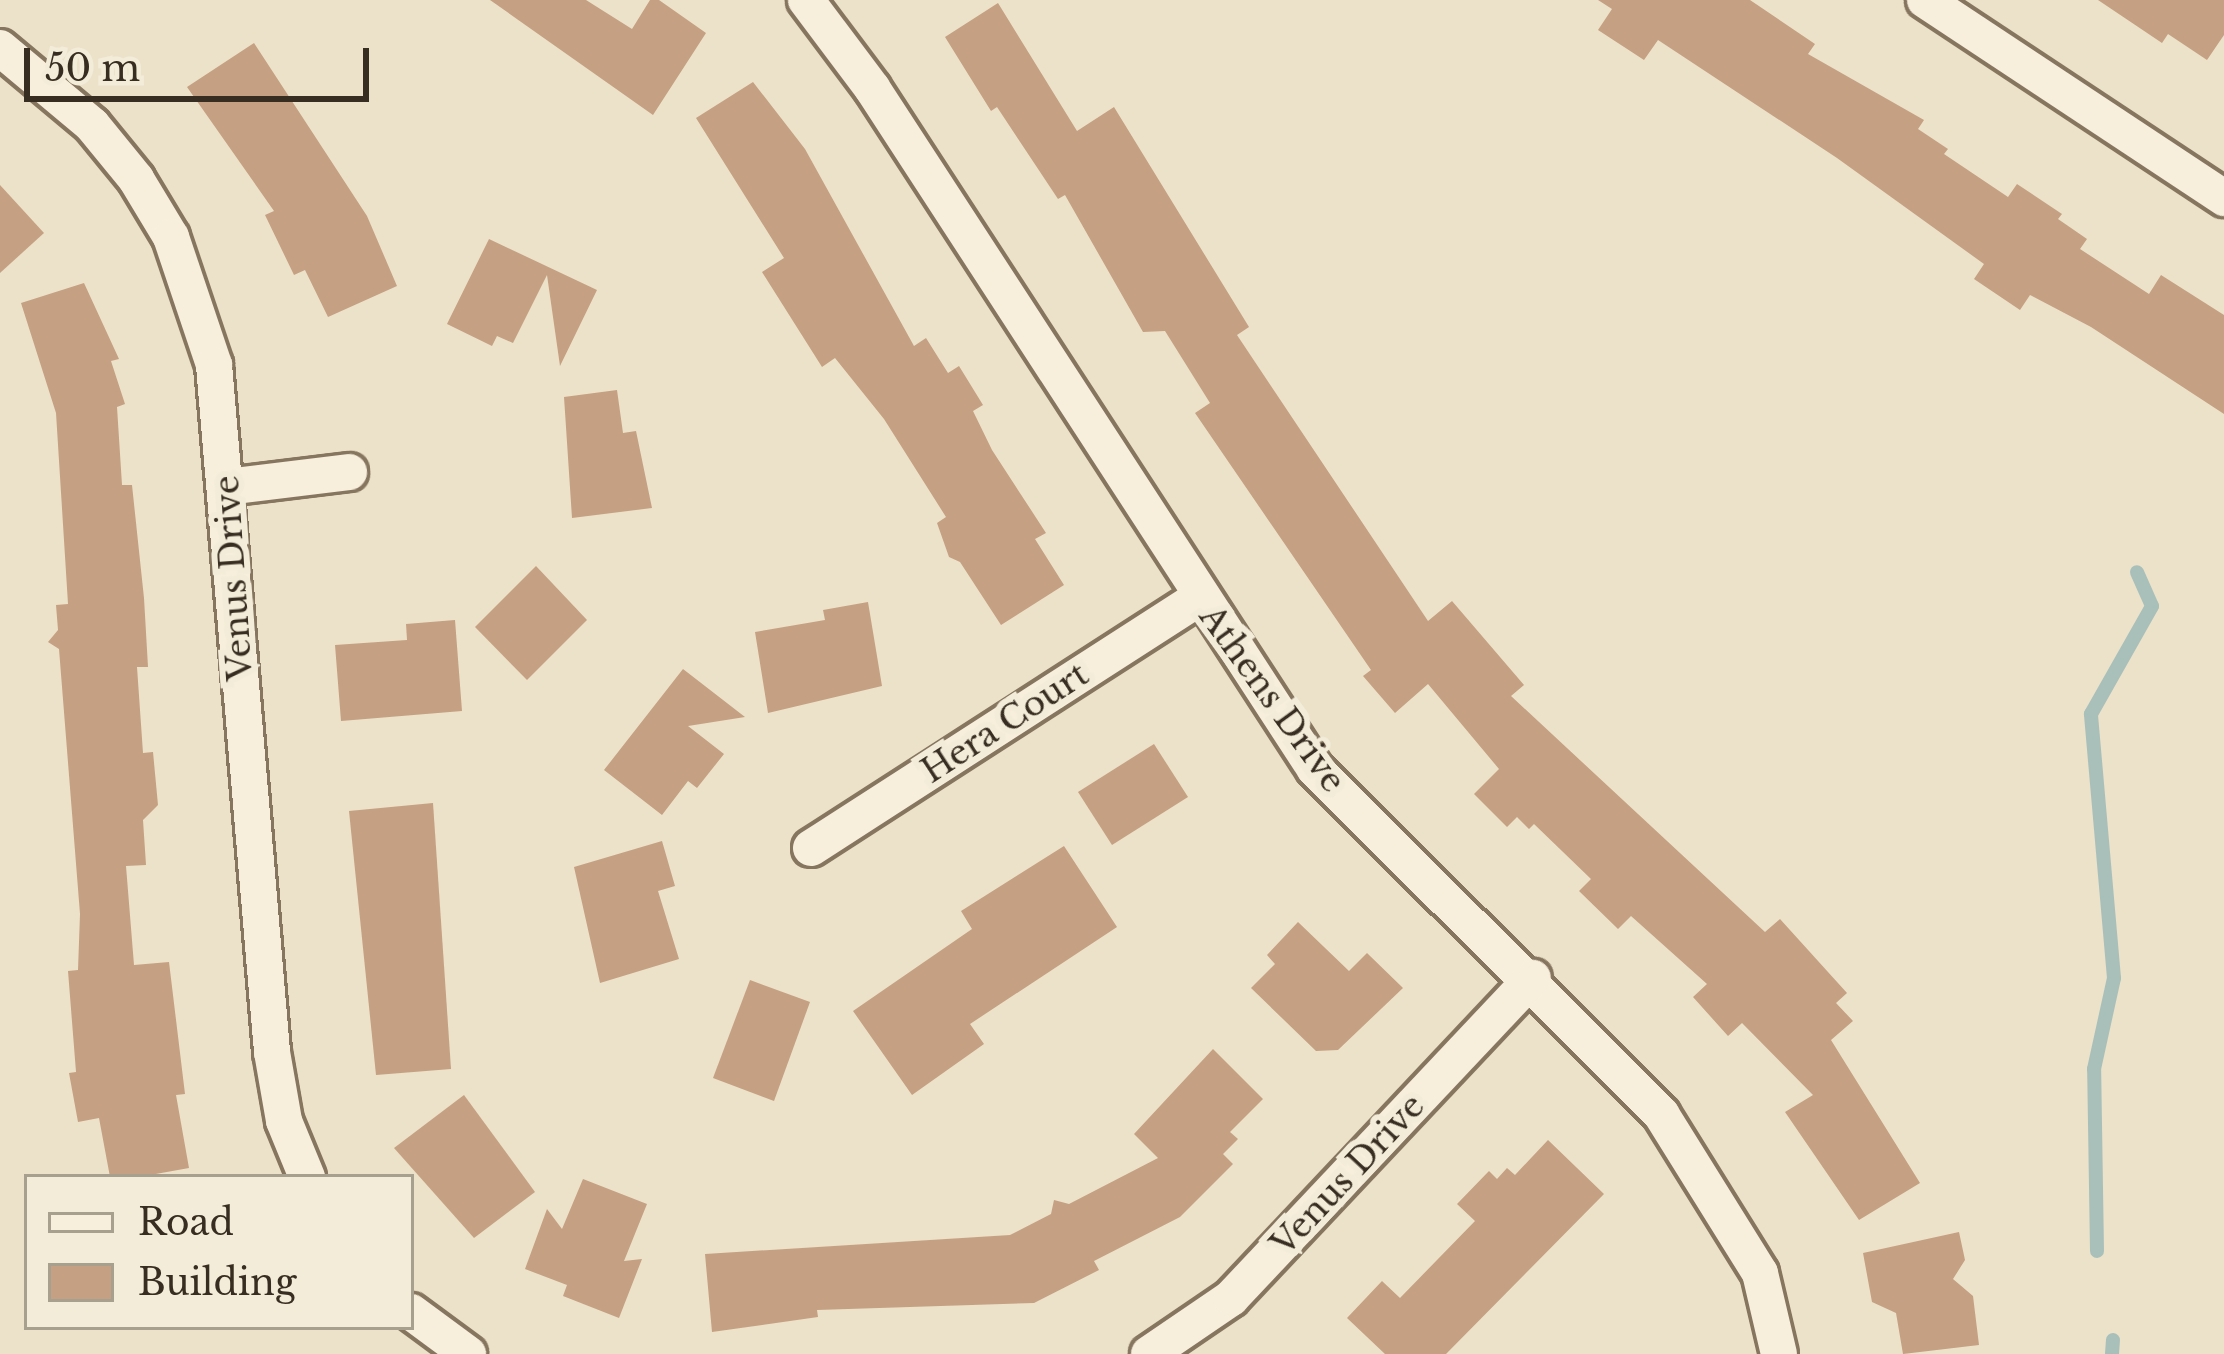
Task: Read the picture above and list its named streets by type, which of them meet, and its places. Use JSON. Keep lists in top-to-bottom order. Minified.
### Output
{"streets":{"street":["Venus Drive","Athens Drive","Hera Court"]},"crossings":[["Venus Drive","Athens Drive"],["Athens Drive","Hera Court"]],"legend":["Road","Building"],"scale_bar":"50 m"}
